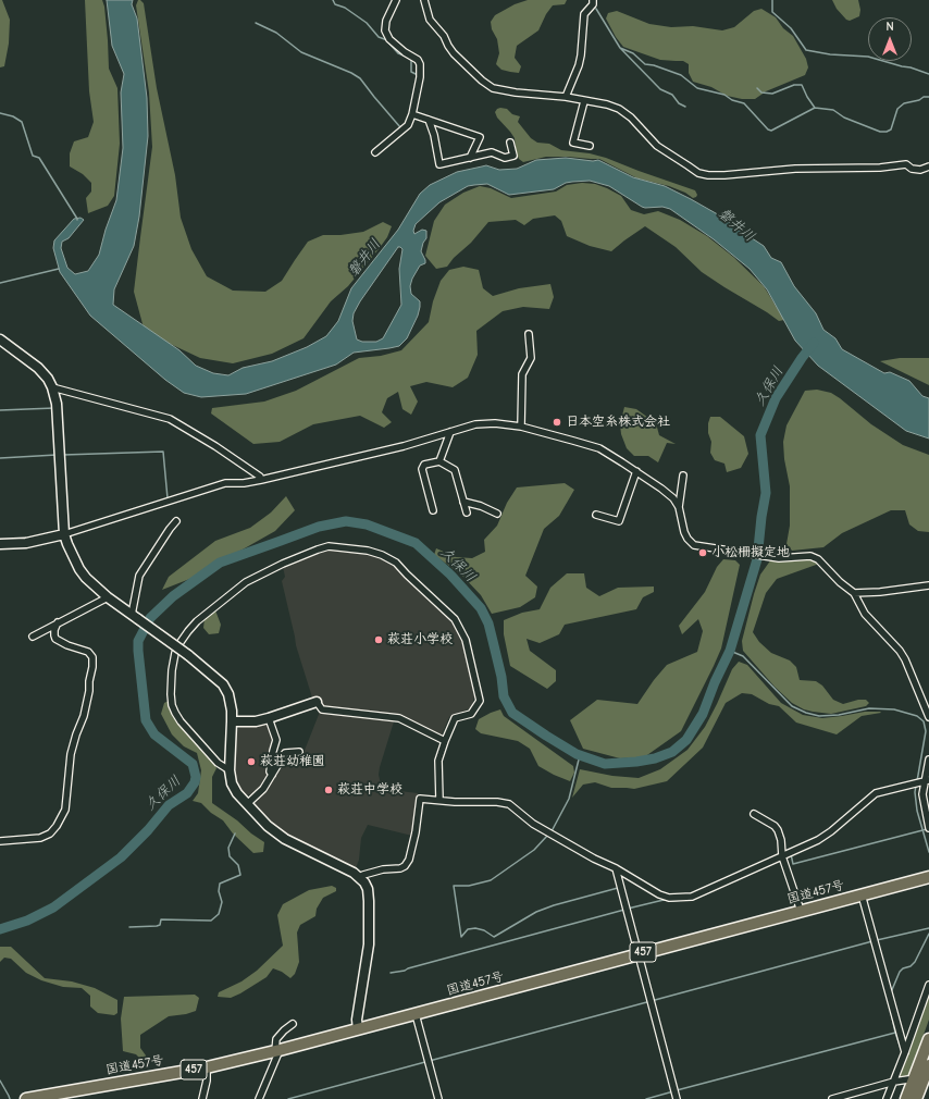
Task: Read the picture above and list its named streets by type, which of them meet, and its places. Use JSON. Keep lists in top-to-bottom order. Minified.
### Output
{"streets":{"highway":["国道457号","457"]},"water":["磐井川","久保川"],"places":["日本空糸株式会社","小松柵擬定地","萩荘小学校","萩荘幼稚園","萩荘中学校"],"north":"top"}
